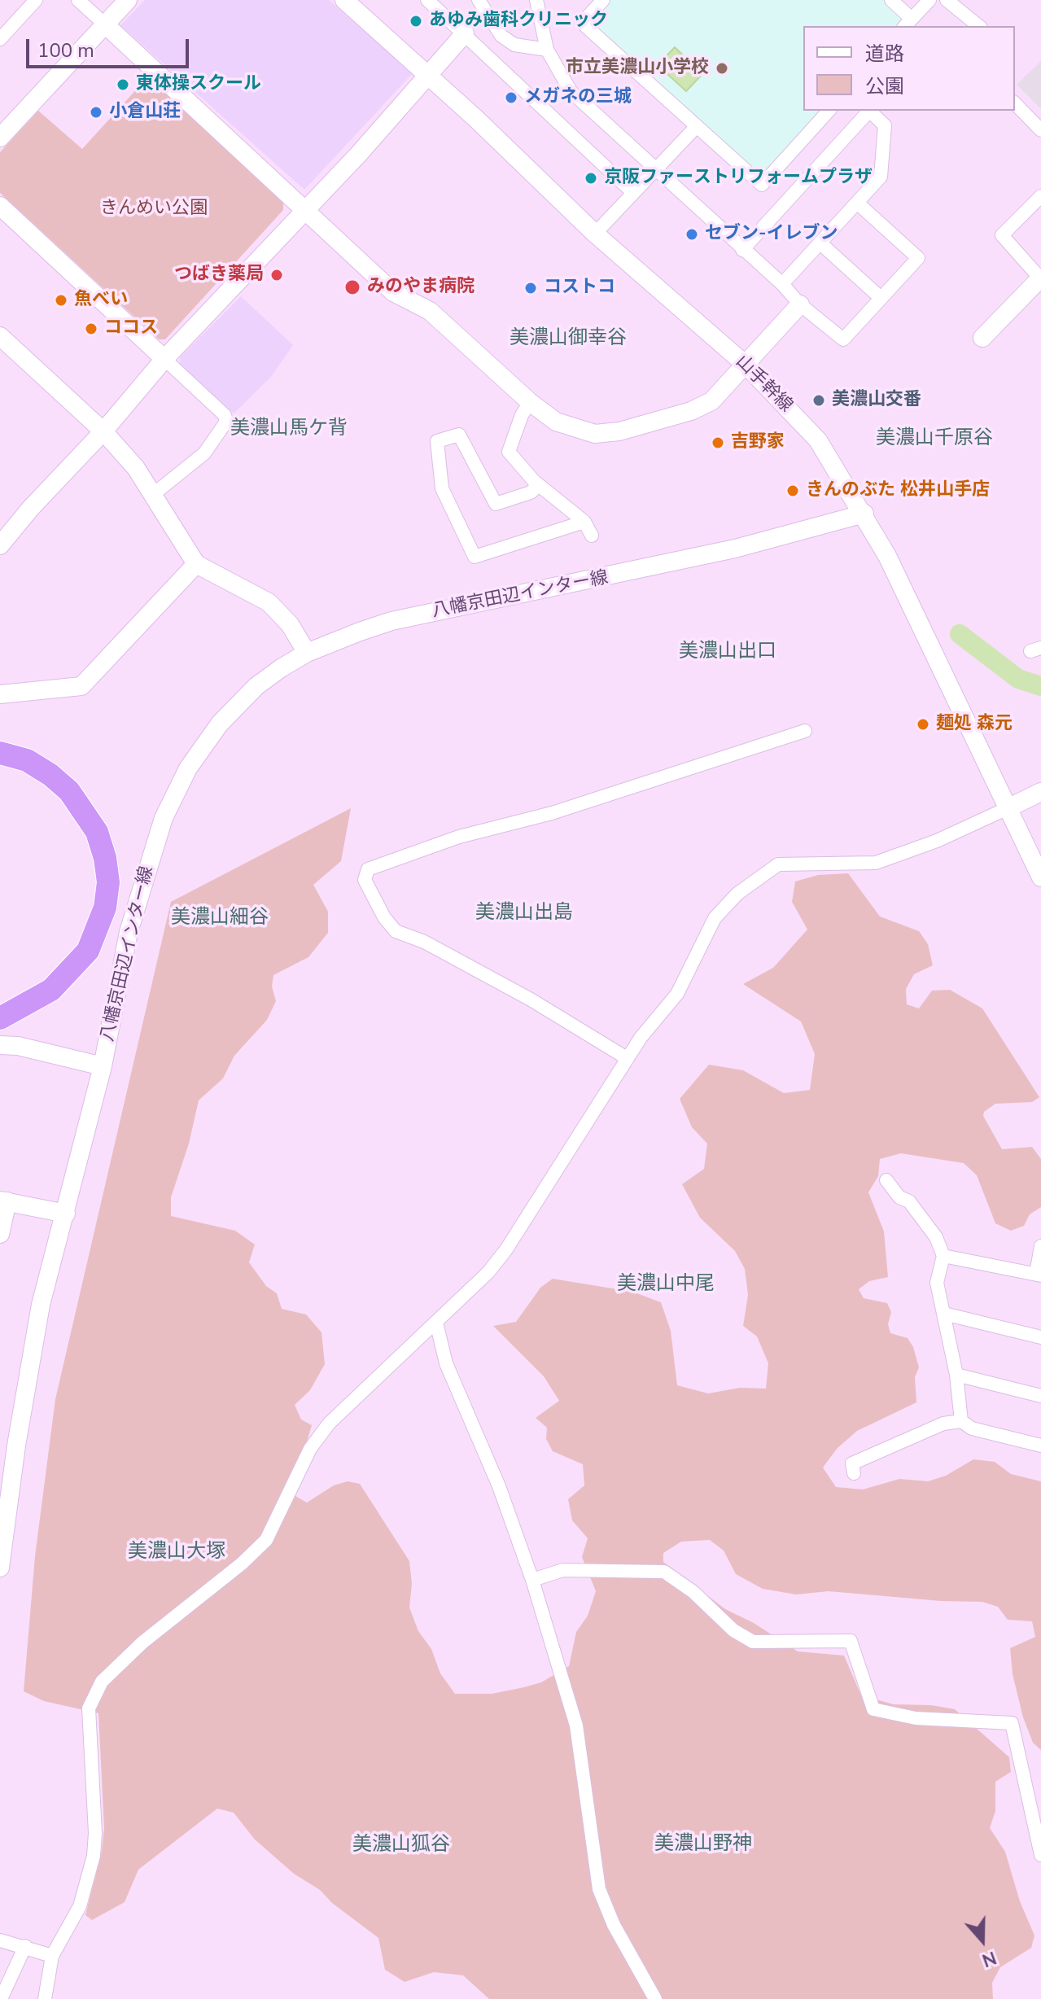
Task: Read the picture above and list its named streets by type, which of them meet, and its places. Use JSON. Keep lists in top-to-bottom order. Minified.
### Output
{"streets":{"street":["山手幹線","八幡京田辺インター線"]},"crossings":[["山手幹線","八幡京田辺インター線"]],"districts":["美濃山御幸谷","美濃山馬ケ背","美濃山千原谷","美濃山出口","美濃山出島","美濃山細谷","美濃山中尾","美濃山大塚","美濃山野神","美濃山狐谷"],"parks":["きんめい公園"],"places":["あゆみ歯科クリニック","市立美濃山小学校","東体操スクール","メガネの三城","小倉山荘","京阪ファーストリフォームプラザ","セブン-イレブン","つばき薬局","みのやま病院","コストコ","魚べい","ココス","美濃山交番","吉野家","きんのぶた 松井山手店","麺処 森元"],"legend":["道路","公園"],"scale_bar":"100 m","north":"bottom"}
